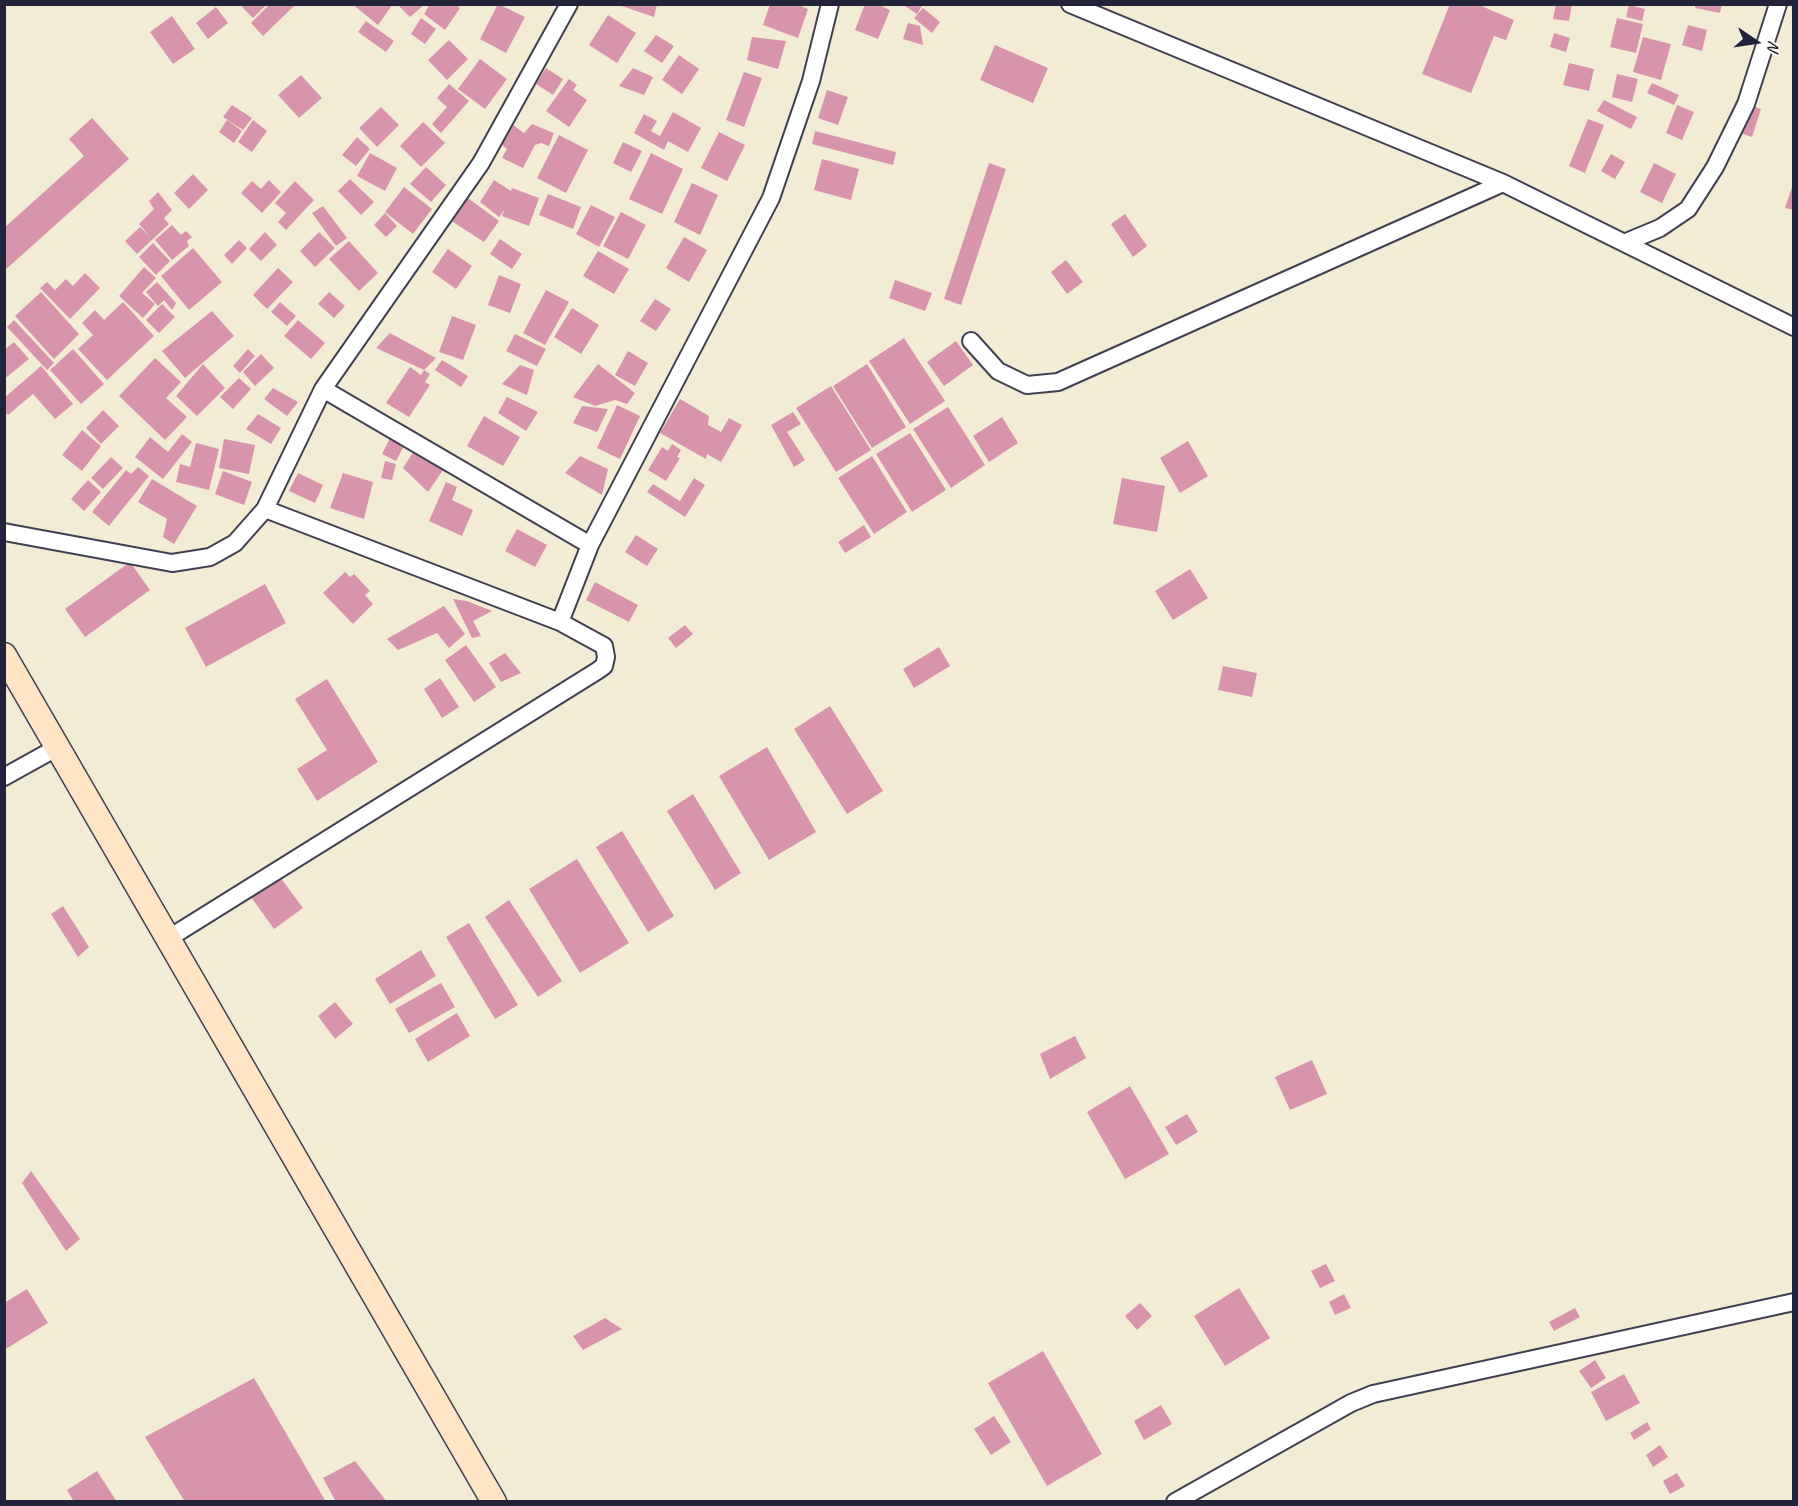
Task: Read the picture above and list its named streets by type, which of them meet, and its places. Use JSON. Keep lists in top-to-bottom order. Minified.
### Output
{"north":"right"}
